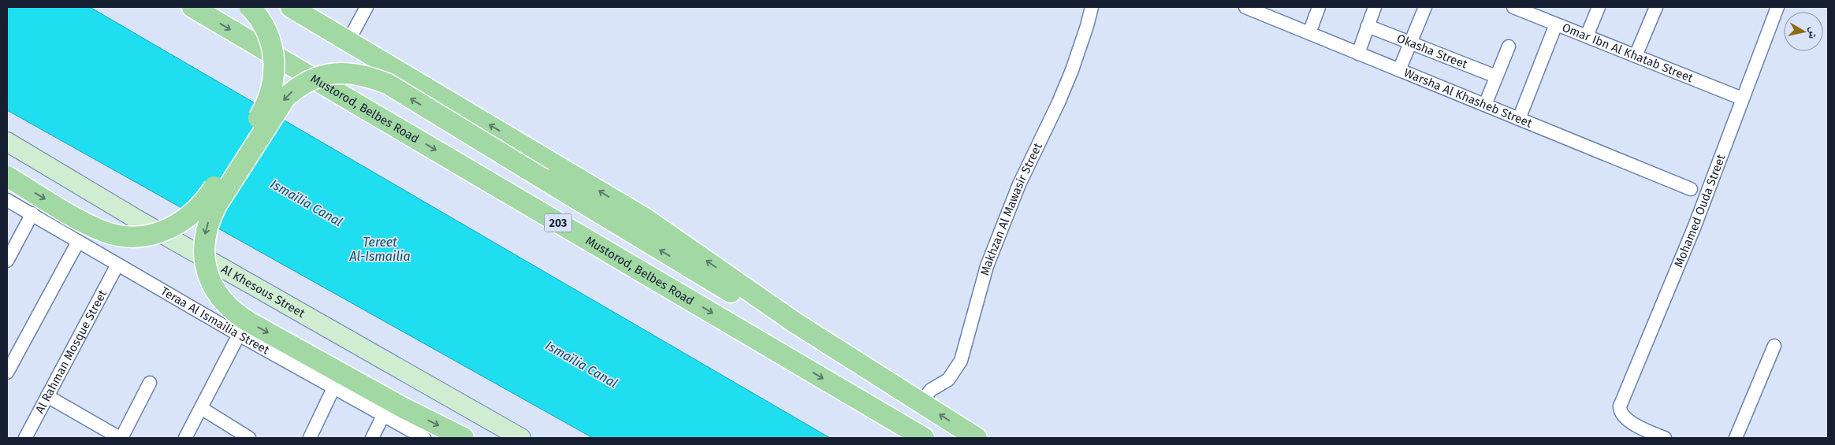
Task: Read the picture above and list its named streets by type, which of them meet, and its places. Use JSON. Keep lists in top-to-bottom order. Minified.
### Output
{"streets":{"main road":["Mustorod, Belbes Road","203","Al Khesous Street"],"street":["Okasha Street","Omar Ibn Al Khatab Street","Warsha Al Khasheb Street","Makhzan Al Mawasir Street","Mohamed Ouda Street","Teraa Al Ismailia Street","Al Rahman Mosque Street"]},"crossings":[["Omar Ibn Al Khatab Street","Mohamed Ouda Street"],["Teraa Al Ismailia Street","Al Rahman Mosque Street"]],"water":["Ismaïlia Canal","Tereet Al-Ismailia"],"north":"right"}
